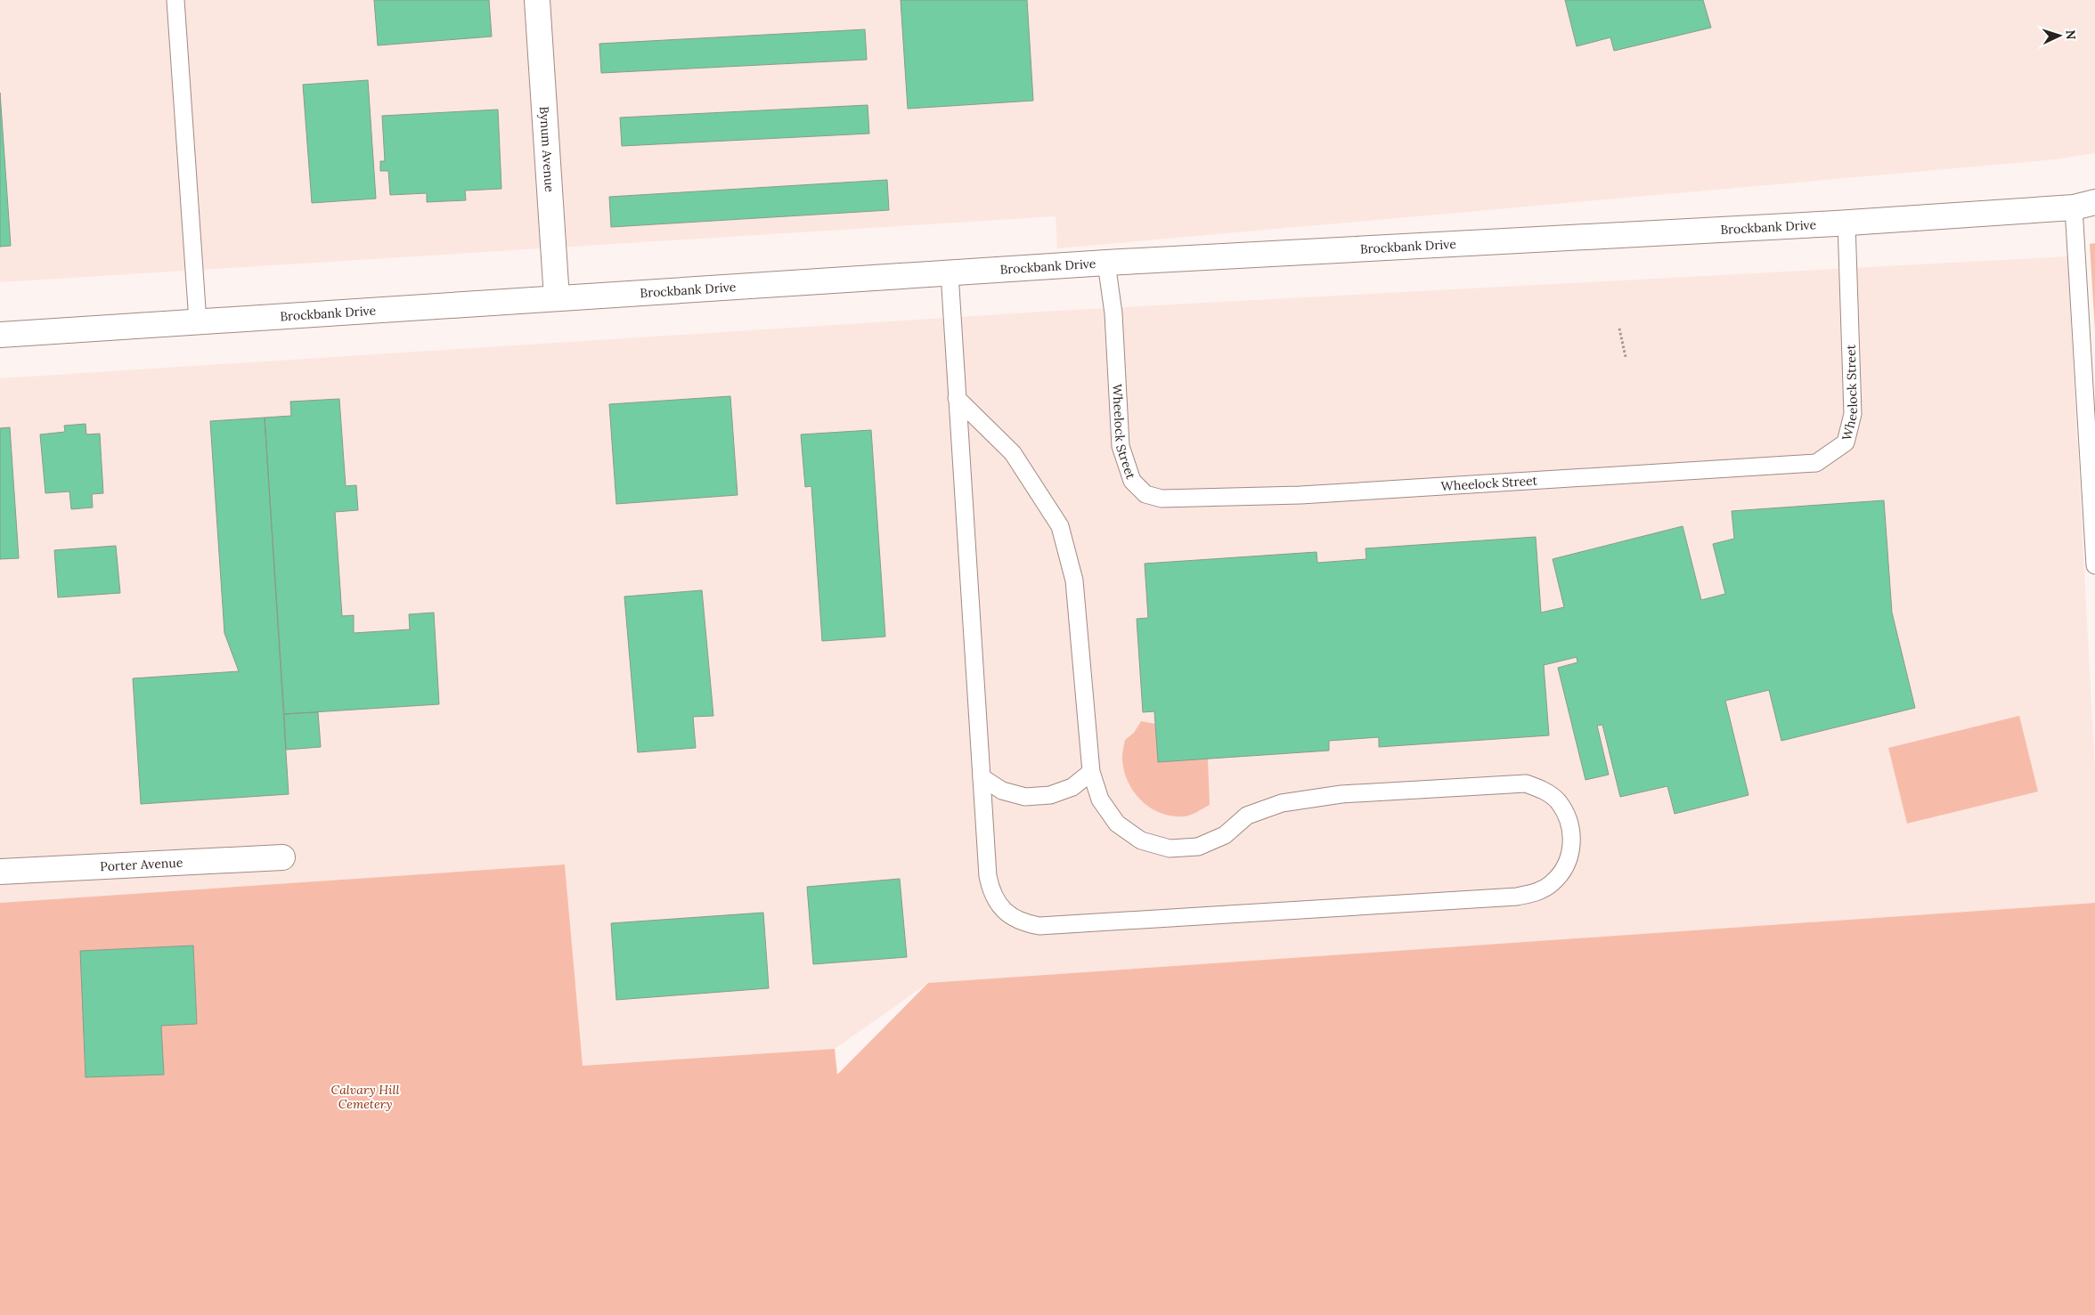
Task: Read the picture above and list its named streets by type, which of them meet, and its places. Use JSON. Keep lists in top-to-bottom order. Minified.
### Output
{"streets":{"street":["Bynum Avenue","Brockbank Drive","Porter Avenue"],"lane":["Wheelock Street"]},"crossings":[["Bynum Avenue","Brockbank Drive"],["Brockbank Drive","Wheelock Street"]],"parks":["Calvary Hill Cemetery"],"north":"right"}
